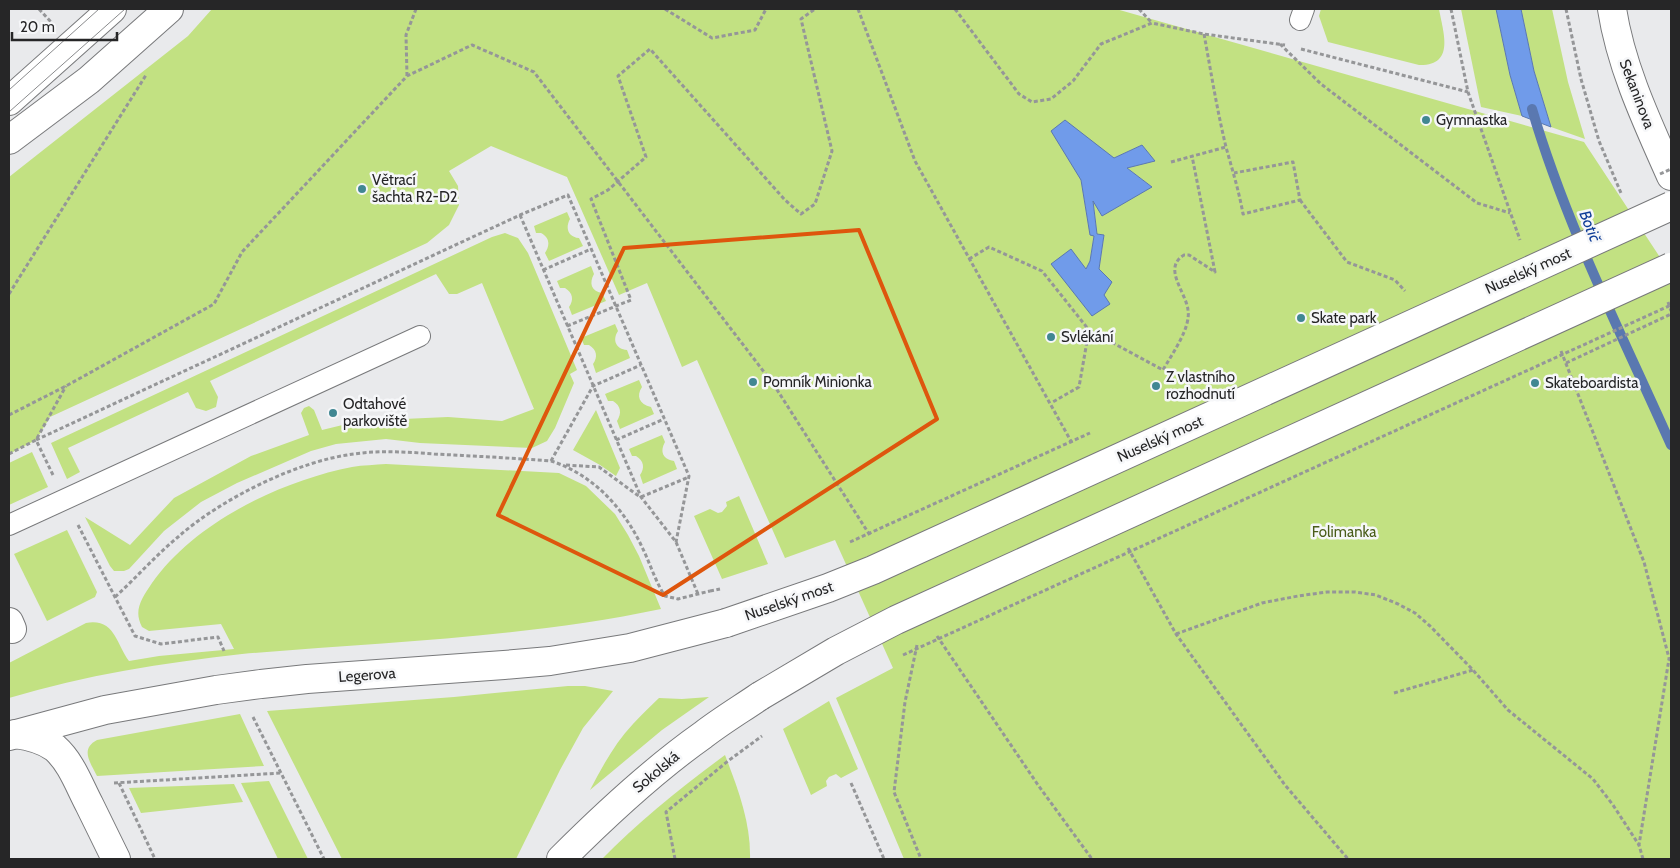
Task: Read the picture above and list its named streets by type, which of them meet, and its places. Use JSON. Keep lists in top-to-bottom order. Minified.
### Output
{"streets":{"main road":["Sekaninova","Nuselský most","Legerova","Sokolská"]},"crossings":[["Nuselský most","Legerova"]],"water":["Botič"],"parks":["Folimanka"],"places":["Gymnastka","Větrací šachta R2-D2","Skate park","Svlékání","Pomník Minionka","Skateboardista","Z vlastního rozhodnutí","Odtahové parkoviště"],"scale_bar":"20 m"}
